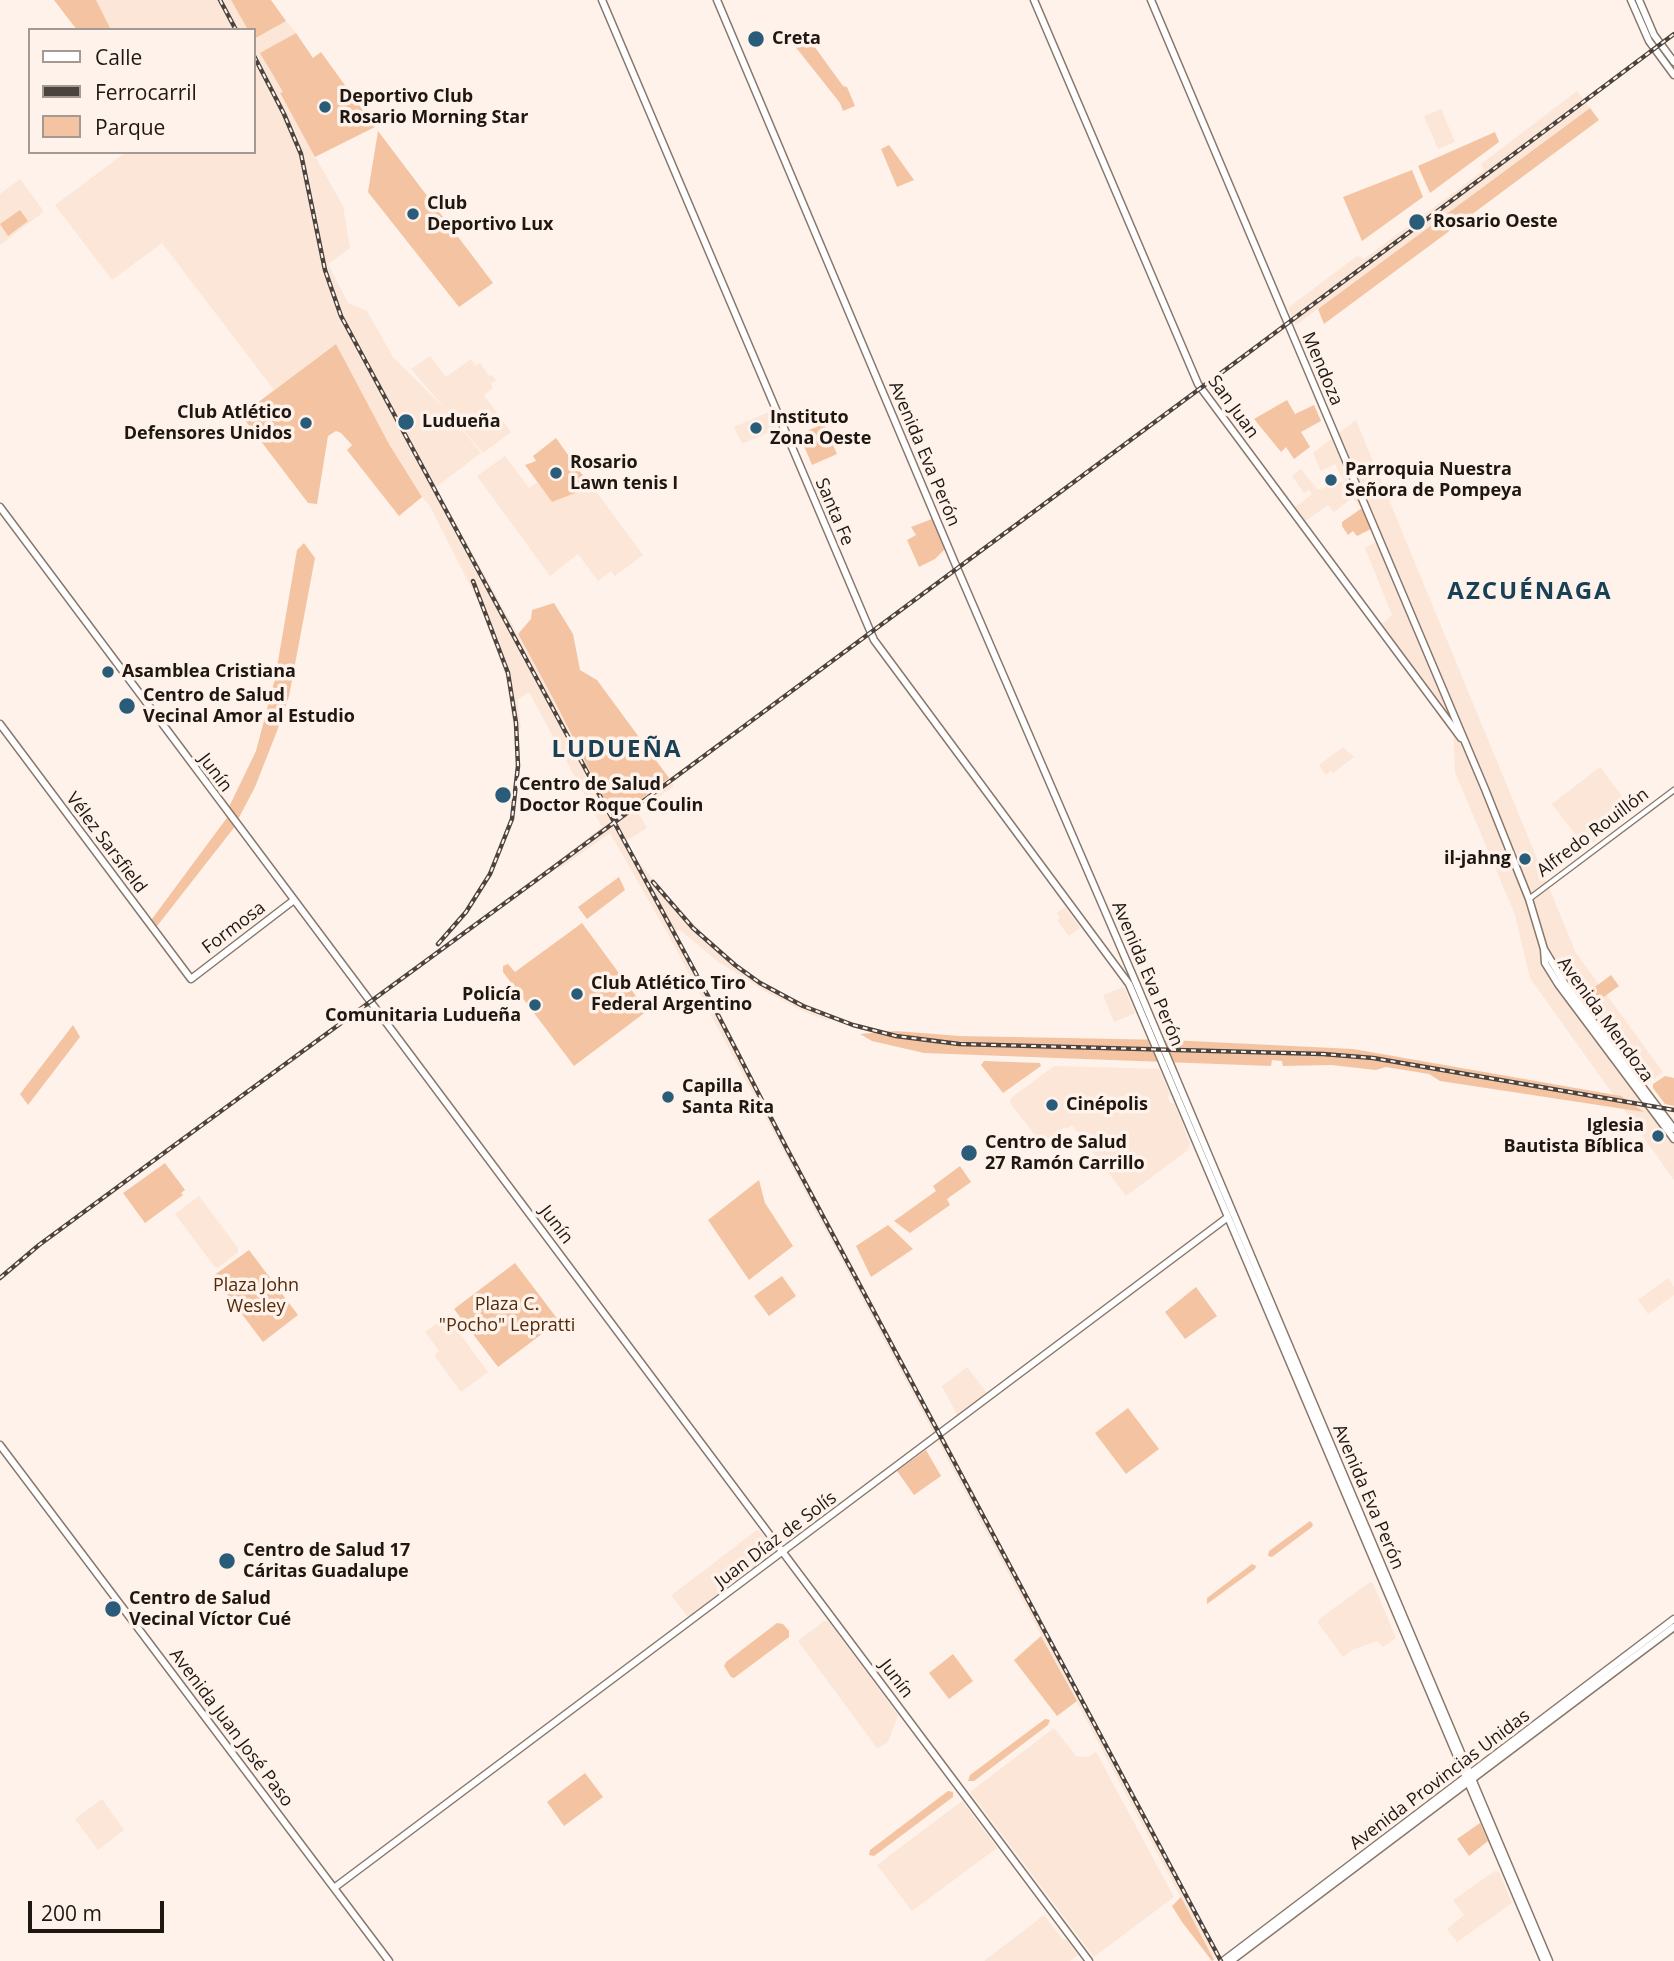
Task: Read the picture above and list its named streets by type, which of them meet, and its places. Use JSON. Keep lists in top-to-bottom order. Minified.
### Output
{"streets":{"main road":["Mendoza","San Juan","Avenida Eva Perón","Santa Fe","Junín","Vélez Sarsfield","Formosa","Avenida Mendoza","Juan Díaz de Solís","Avenida Juan José Paso","Avenida Provincias Unidas"],"street":["Alfredo Rouillón"]},"crossings":[["Mendoza","San Juan"],["Mendoza","Avenida Mendoza"],["San Juan","Avenida Mendoza"],["Avenida Eva Perón","Santa Fe"],["Avenida Eva Perón","Juan Díaz de Solís"],["Avenida Eva Perón","Avenida Provincias Unidas"],["Junín","Formosa"],["Junín","Juan Díaz de Solís"],["Alfredo Rouillón","Avenida Mendoza"],["Vélez Sarsfield","Formosa"],["Juan Díaz de Solís","Avenida Juan José Paso"]],"districts":["AZCUÉNAGA","LUDUEÑA"],"parks":["Plaza John Wesley","Plaza C. \"Pocho\" Lepratti"],"places":["Creta","Deportivo Club Rosario Morning Star","Club Deportivo Lux","Rosario Oeste","Ludueña","Club Atlético Defensores Unidos","Instituto Zona Oeste","Rosario Lawn tenis I","Parroquia Nuestra Señora de Pompeya","Asamblea Cristiana","Centro de Salud Vecinal Amor al Estudio","Centro de Salud Doctor Roque Coulin","il-jahng","Club Atlético Tiro Federal Argentino","Policía Comunitaria Ludueña","Capilla Santa Rita","Cinépolis","Iglesia Bautista Bíblica","Centro de Salud 27 Ramón Carrillo","Centro de Salud 17 Cáritas Guadalupe","Centro de Salud Vecinal Víctor Cué"],"legend":["Calle","Ferrocarril","Parque"],"scale_bar":"200 m"}
